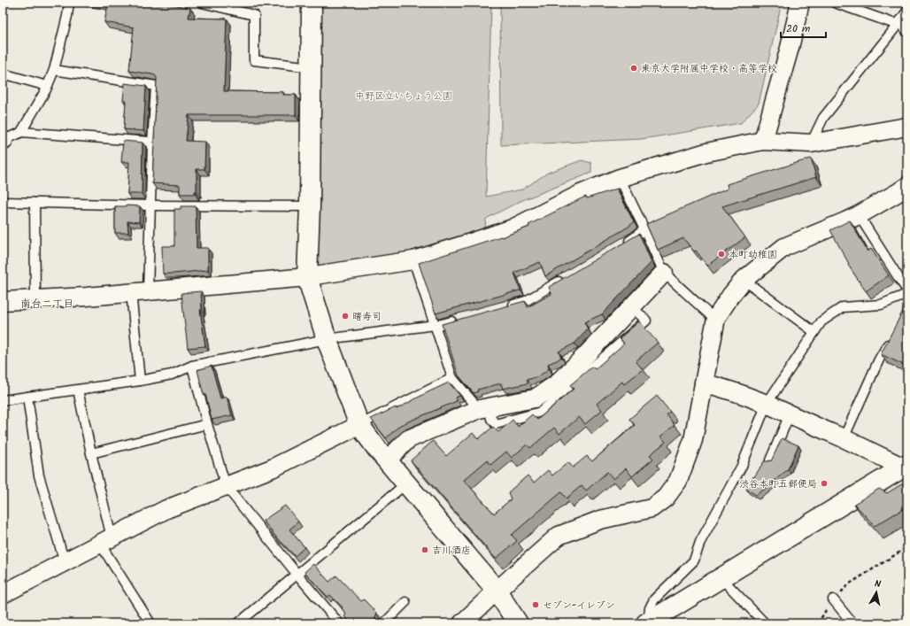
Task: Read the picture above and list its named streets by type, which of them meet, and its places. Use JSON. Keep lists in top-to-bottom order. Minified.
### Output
{"districts":["南台二丁目"],"parks":["中野区立いちょう公園"],"places":["東京大学附属中学校・高等学校","本町幼稚園","曙寿司","渋谷本町五郵便局","吉川酒店","セブン-イレブン"],"scale_bar":"20 m","north":"top"}
